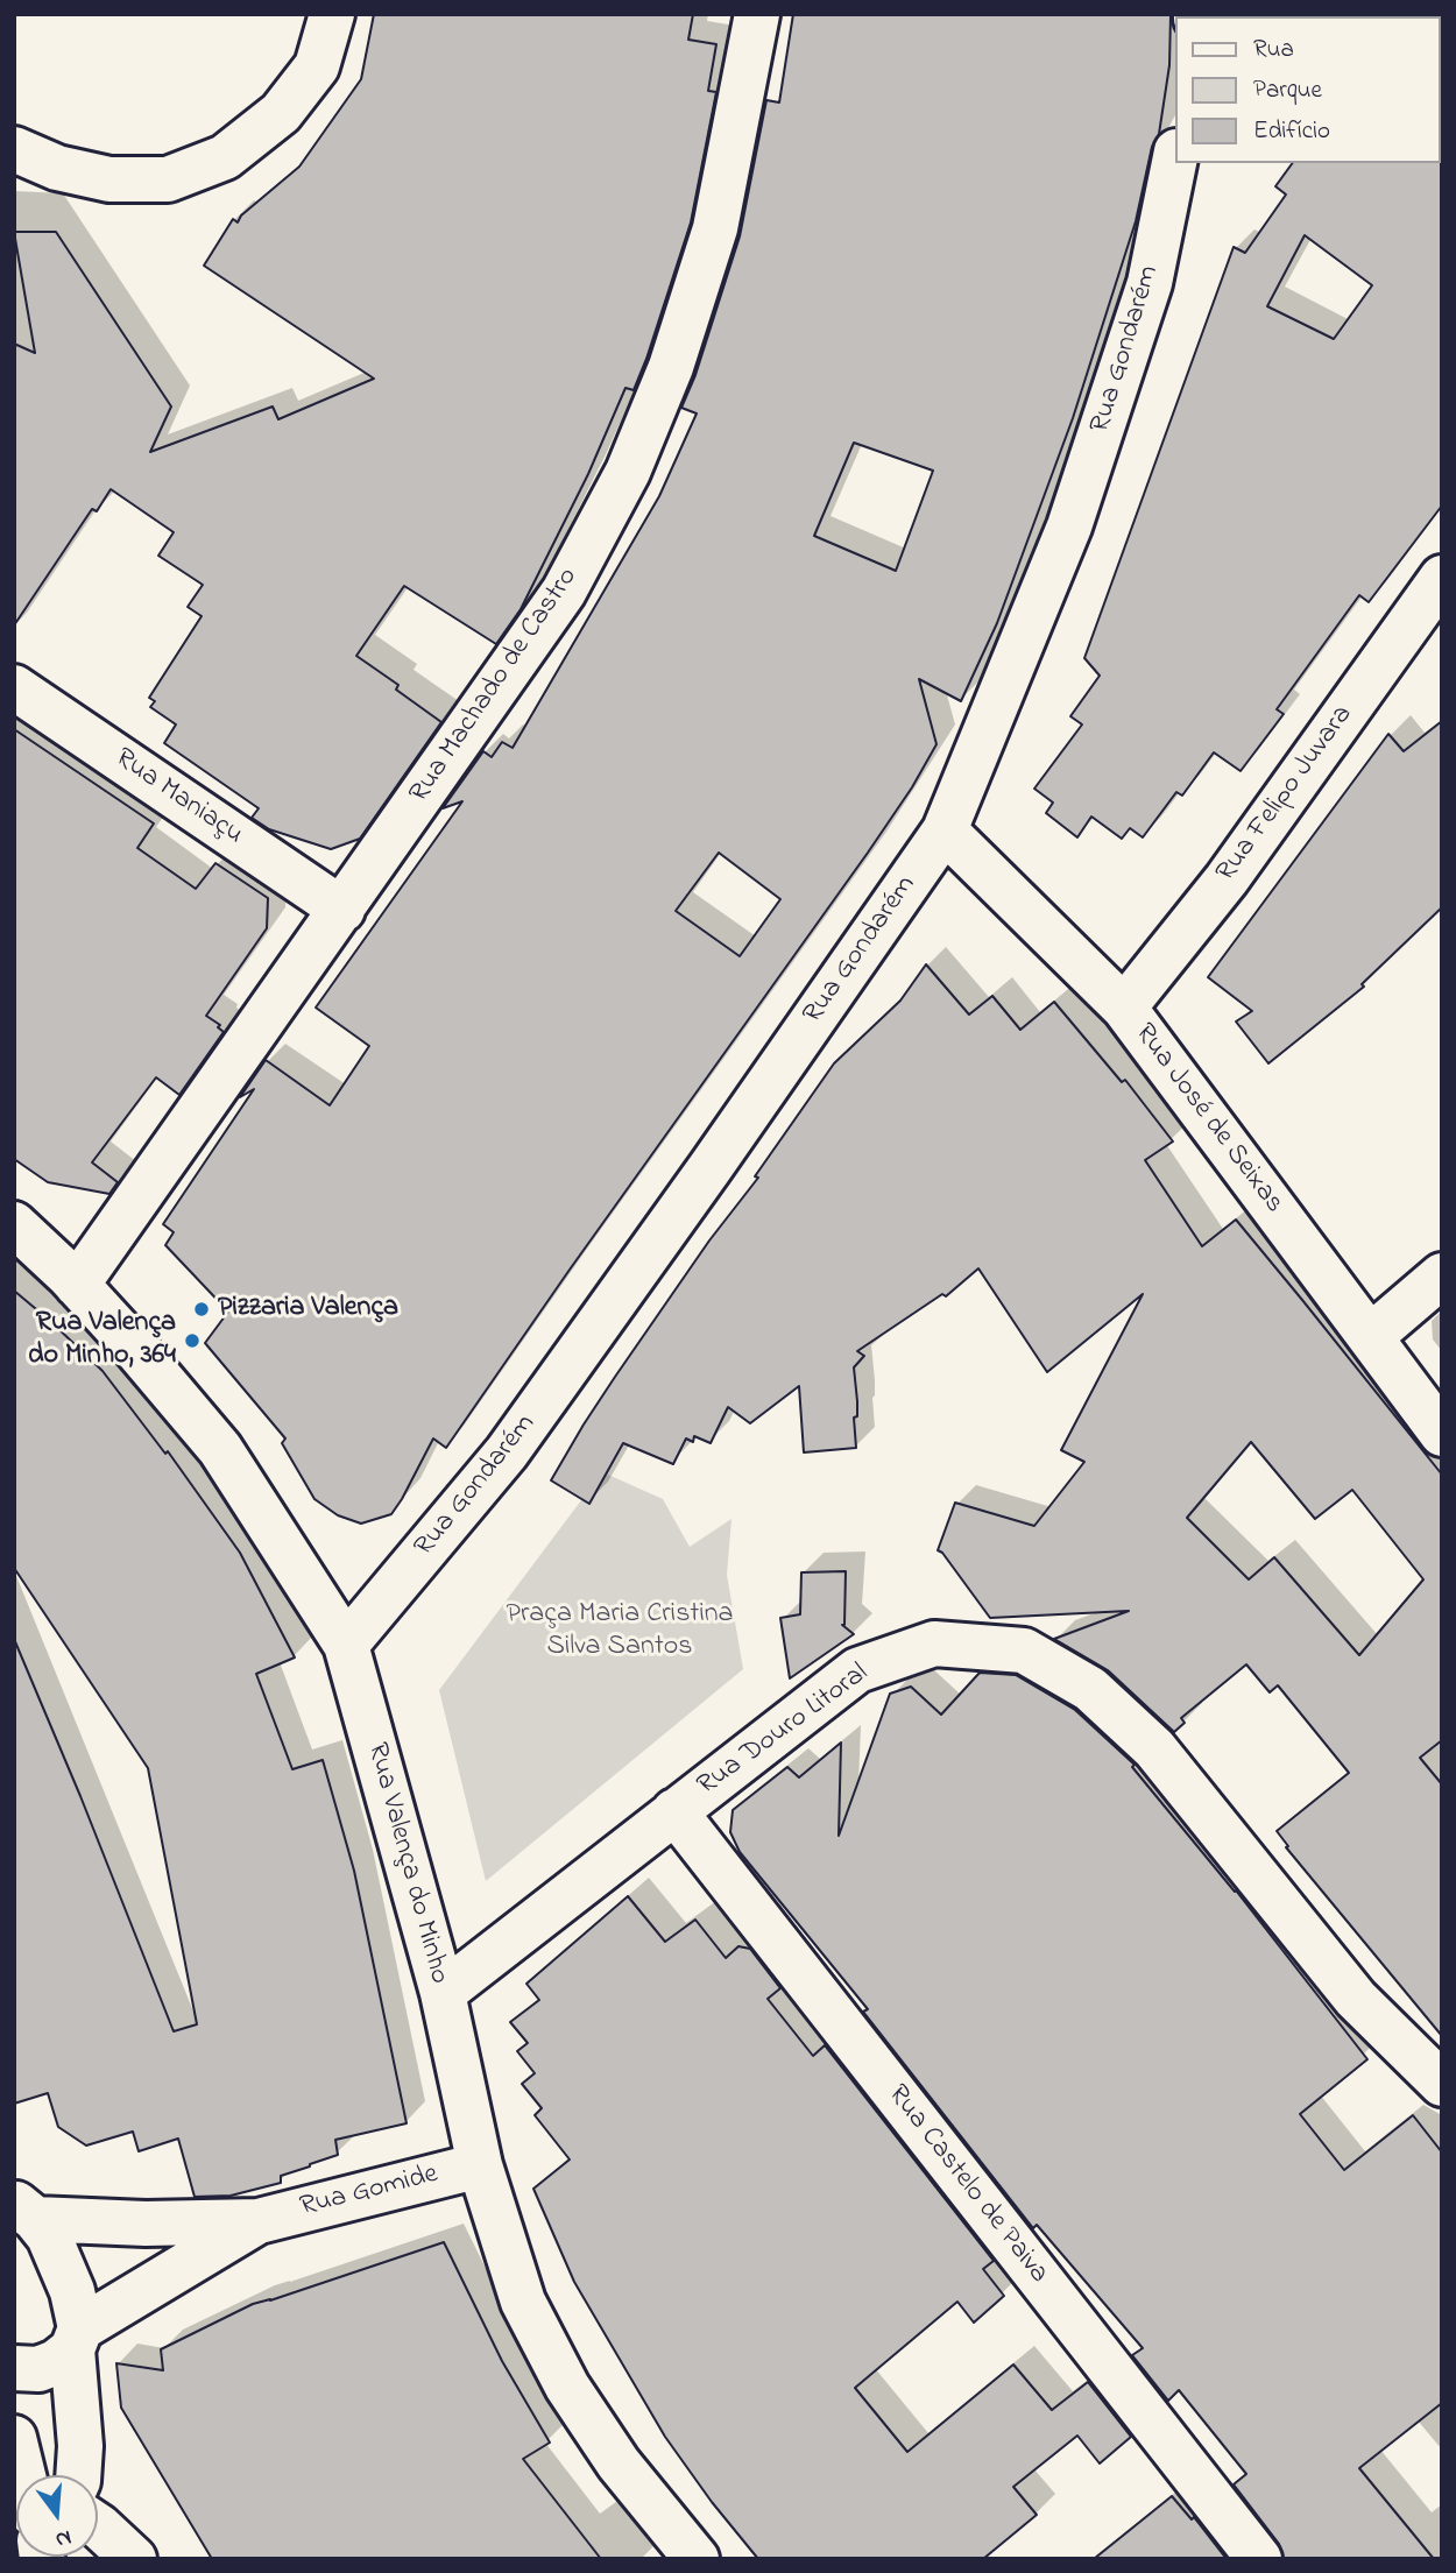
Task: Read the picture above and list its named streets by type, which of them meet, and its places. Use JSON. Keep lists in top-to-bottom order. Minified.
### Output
{"streets":{"street":["Rua Gondarém","Rua Machado de Castro","Rua Felipo Juvara","Rua Maniaçu","Rua José de Seixas","Rua Douro Litoral","Rua Valença do Minho","Rua Castelo de Paiva","Rua Gomide"]},"crossings":[["Rua Gondarém","Rua José de Seixas"],["Rua Gondarém","Rua Valença do Minho"],["Rua Machado de Castro","Rua Maniaçu"],["Rua Machado de Castro","Rua Valença do Minho"],["Rua Felipo Juvara","Rua José de Seixas"],["Rua Douro Litoral","Rua Valença do Minho"],["Rua Douro Litoral","Rua Castelo de Paiva"],["Rua Valença do Minho","Rua Gomide"]],"parks":["Praça Maria Cristina Silva Santos"],"places":["Pizzaria Valença","Rua Valença do Minho, 364"],"legend":["Rua","Parque","Edifício"],"north":"bottom"}
